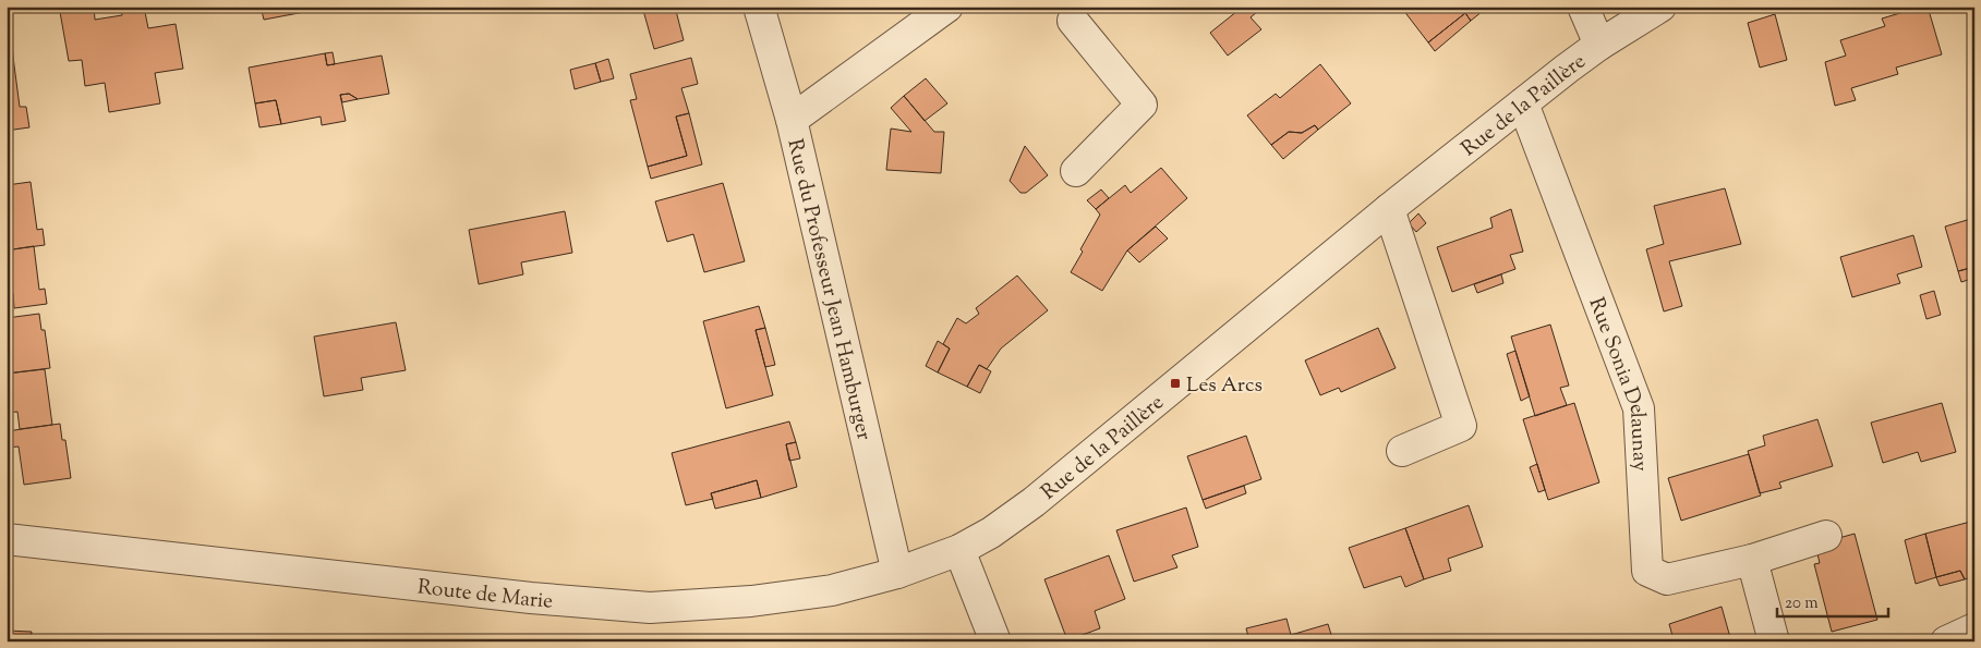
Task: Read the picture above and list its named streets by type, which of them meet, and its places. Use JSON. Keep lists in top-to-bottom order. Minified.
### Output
{"streets":{"street":["Rue de la Paillère","Rue du Professeur Jean Hamburger","Rue Sonia Delaunay","Route de Marie"]},"crossings":[["Rue de la Paillère","Rue Sonia Delaunay"],["Rue de la Paillère","Route de Marie"],["Rue du Professeur Jean Hamburger","Route de Marie"]],"places":{"transit":["Les Arcs"]},"scale_bar":"20 m"}
